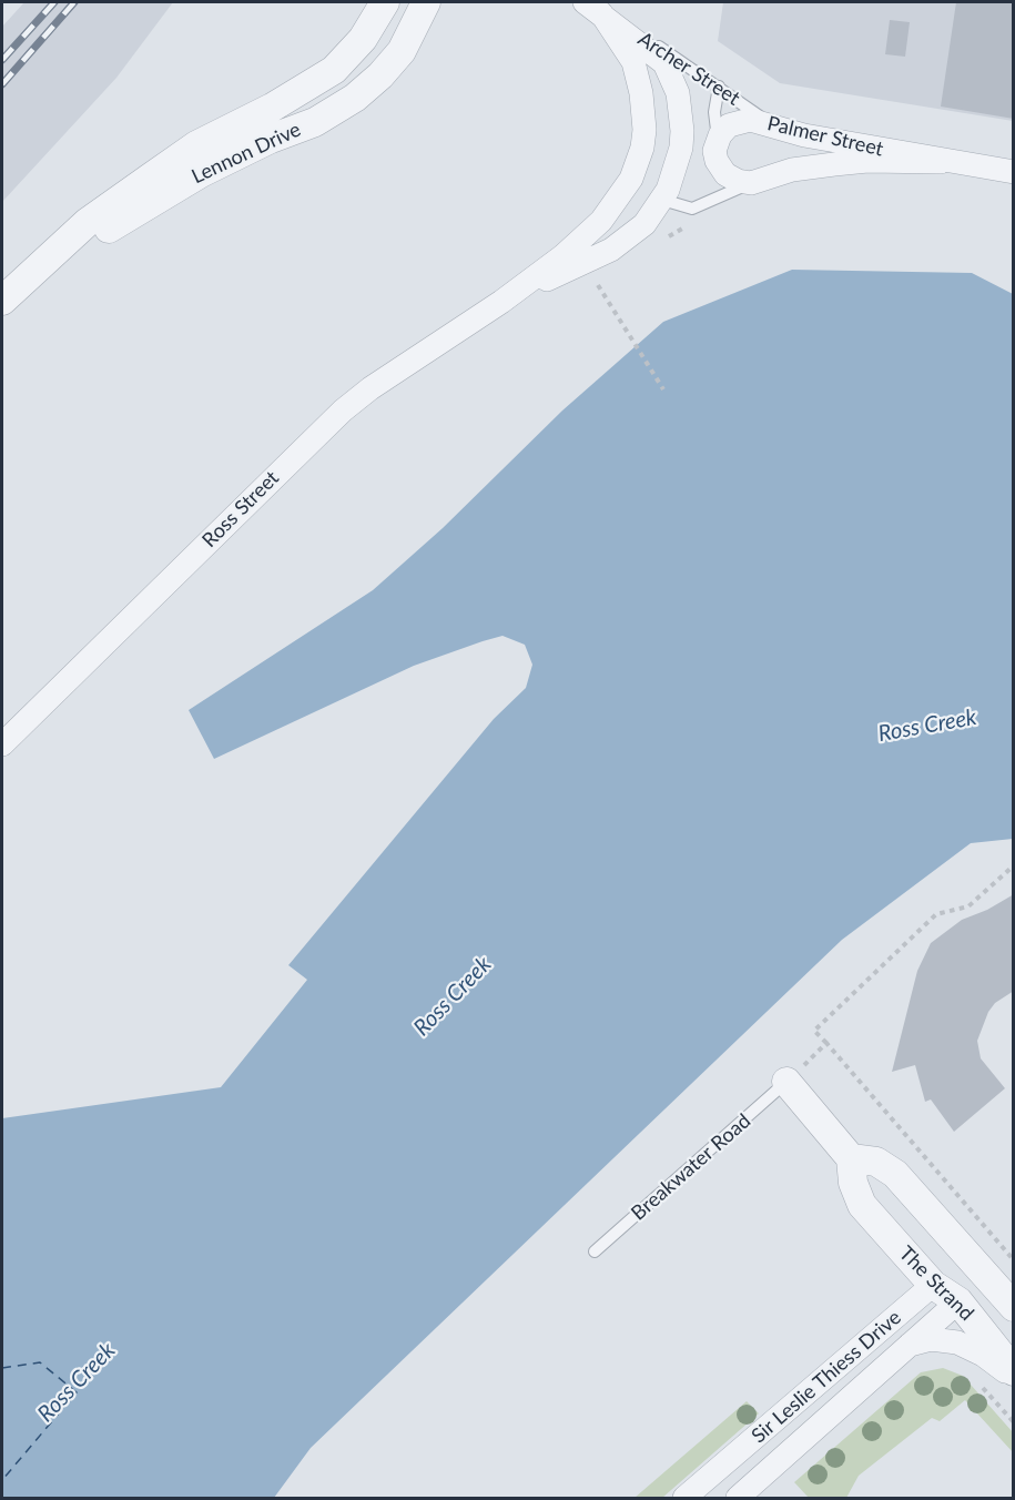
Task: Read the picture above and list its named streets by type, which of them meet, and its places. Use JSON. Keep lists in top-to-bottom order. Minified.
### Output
{"streets":{"street":["Archer Street","Palmer Street","Lennon Drive","Ross Street","The Strand","Sir Leslie Thiess Drive"],"lane":["Breakwater Road"]},"crossings":[["Archer Street","Palmer Street"],["Archer Street","Ross Street"],["Palmer Street","Ross Street"],["The Strand","Sir Leslie Thiess Drive"]],"water":["Ross Creek"]}
